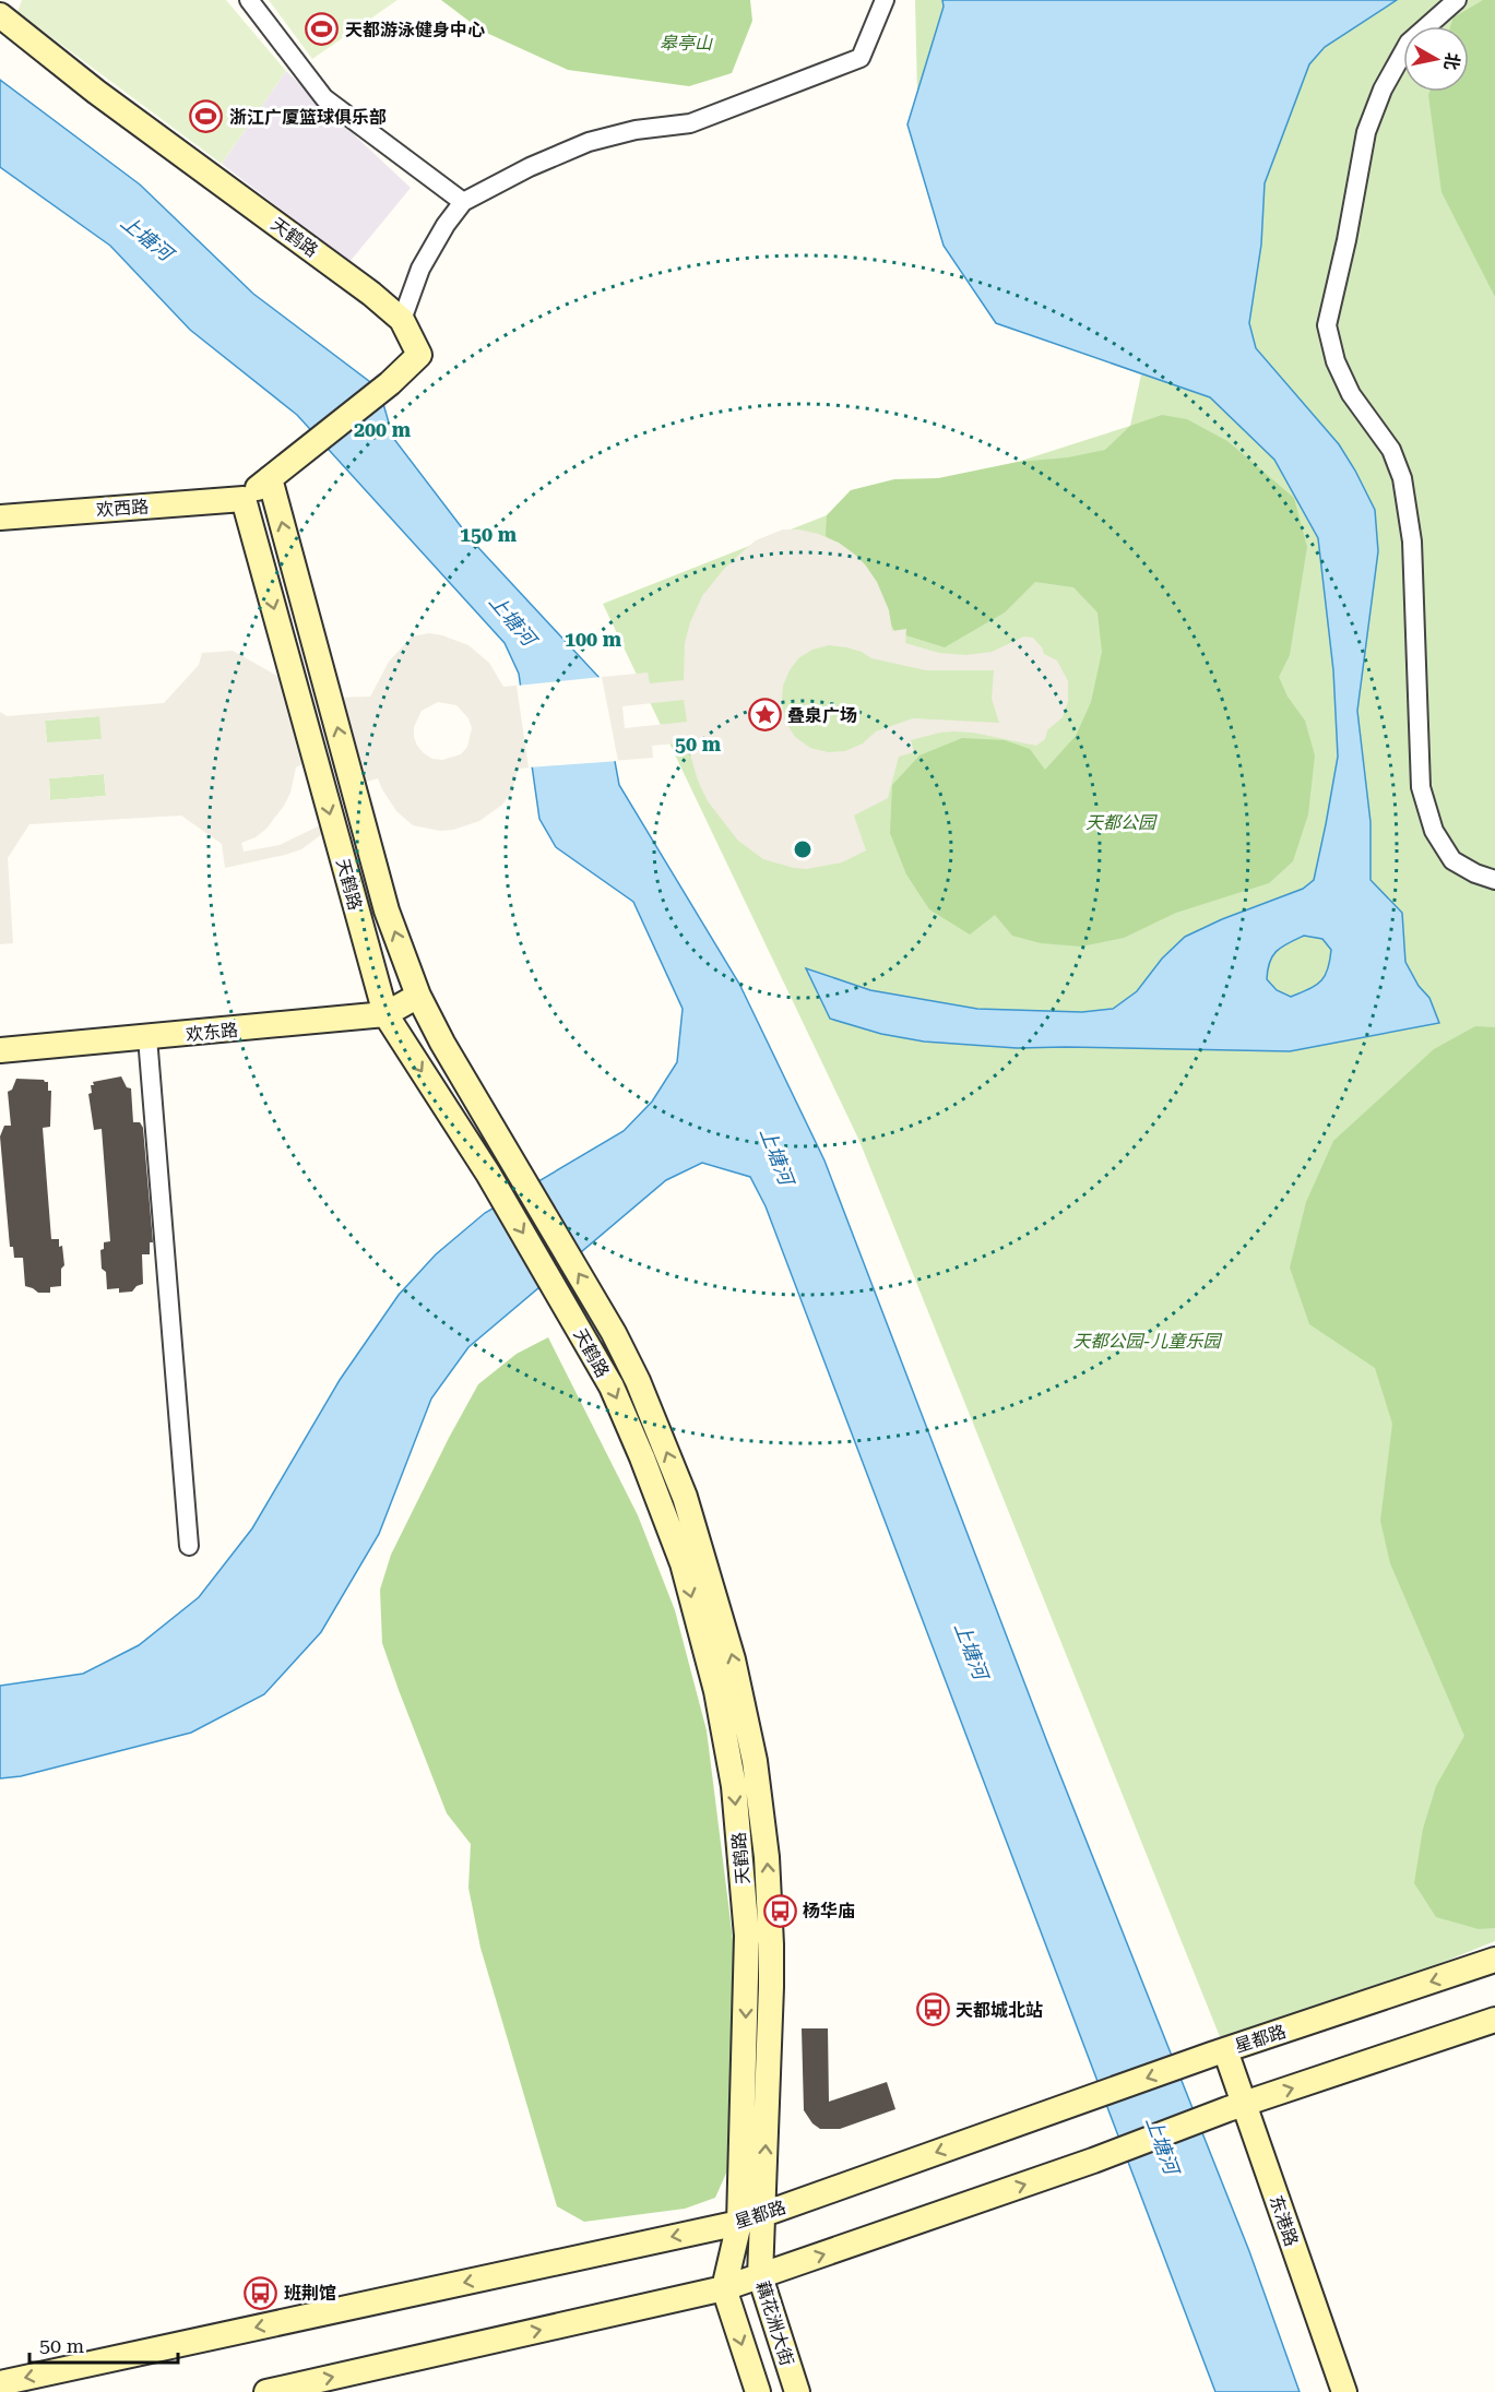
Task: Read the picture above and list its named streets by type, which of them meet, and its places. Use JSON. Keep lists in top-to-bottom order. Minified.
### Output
{"streets":{"main road":["天鹤路","欢西路","欢东路","星都路","东港路","藕花洲大街"]},"crossings":[["天鹤路","欢西路"],["天鹤路","欢东路"],["天鹤路","星都路"],["天鹤路","藕花洲大街"],["星都路","东港路"],["星都路","藕花洲大街"]],"water":["上塘河"],"parks":["皋亭山","天都公园","天都公园-儿童乐园"],"places":{"sports":["天都游泳健身中心","浙江广厦篮球俱乐部"],"place":["叠泉广场"],"bus stop":["杨华庙","天都城北站","班荆馆"]},"scale_bar":"50 m","north":"right","rings":["200 m","150 m","100 m","50 m"]}
